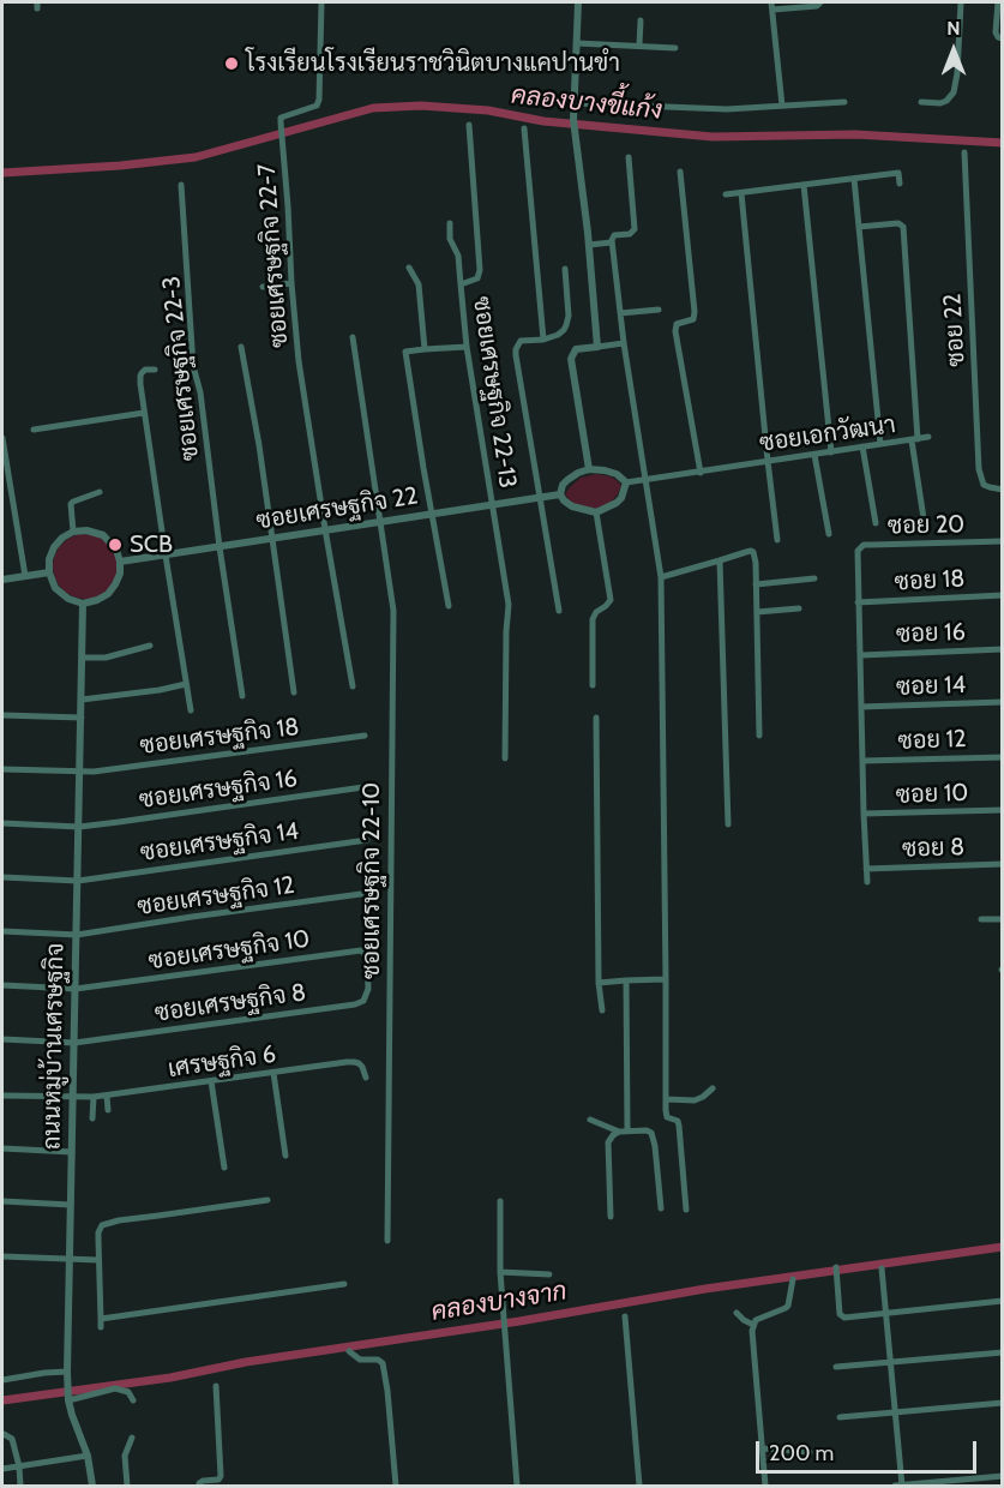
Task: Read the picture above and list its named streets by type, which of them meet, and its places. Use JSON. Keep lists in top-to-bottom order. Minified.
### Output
{"streets":{"street":["ซอยเศรษฐกิจ 22-7","ซอย 22","ซอยเศรษฐกิจ 22-3","ซอยเศรษฐกิจ 22-13","ซอยเอกวัฒนา","ซอยเศรษฐกิจ 22","ซอย 20","ซอย 18","ซอย 16","ซอย 14","ซอยเศรษฐกิจ 18","ซอย 12","ซอยเศรษฐกิจ 16","ซอย 10","ซอยเศรษฐกิจ 14","ซอย 8","ซอยเศรษฐกิจ 22-10","ซอยเศรษฐกิจ 12","ซอยเศรษฐกิจ 10","ซอยเศรษฐกิจ 8","ถนนหมู่บ้านเศรษฐกิจ","เศรษฐกิจ 6"]},"crossings":[["ซอยเศรษฐกิจ 22-7","ซอยเศรษฐกิจ 22"],["ซอยเศรษฐกิจ 22-3","ซอยเศรษฐกิจ 22"],["ซอยเศรษฐกิจ 22-13","ซอยเศรษฐกิจ 22"],["ซอยเศรษฐกิจ 22","ซอยเศรษฐกิจ 22-10"],["ซอยเศรษฐกิจ 22","ถนนหมู่บ้านเศรษฐกิจ"],["ซอย 20","ซอย 18"],["ซอยเศรษฐกิจ 18","ถนนหมู่บ้านเศรษฐกิจ"],["ซอยเศรษฐกิจ 16","ถนนหมู่บ้านเศรษฐกิจ"],["ซอยเศรษฐกิจ 14","ถนนหมู่บ้านเศรษฐกิจ"],["ซอยเศรษฐกิจ 12","ถนนหมู่บ้านเศรษฐกิจ"],["ซอยเศรษฐกิจ 10","ซอยเศรษฐกิจ 8"],["ซอยเศรษฐกิจ 10","ถนนหมู่บ้านเศรษฐกิจ"],["ซอยเศรษฐกิจ 8","ถนนหมู่บ้านเศรษฐกิจ"],["ถนนหมู่บ้านเศรษฐกิจ","เศรษฐกิจ 6"]],"water":["คลองบางขี้แก้ง","คลองบางจาก"],"places":["โรงเรียนโรงเรียนราชวินิตบางแคปานขำ","SCB"],"scale_bar":"200 m","north":"top"}
